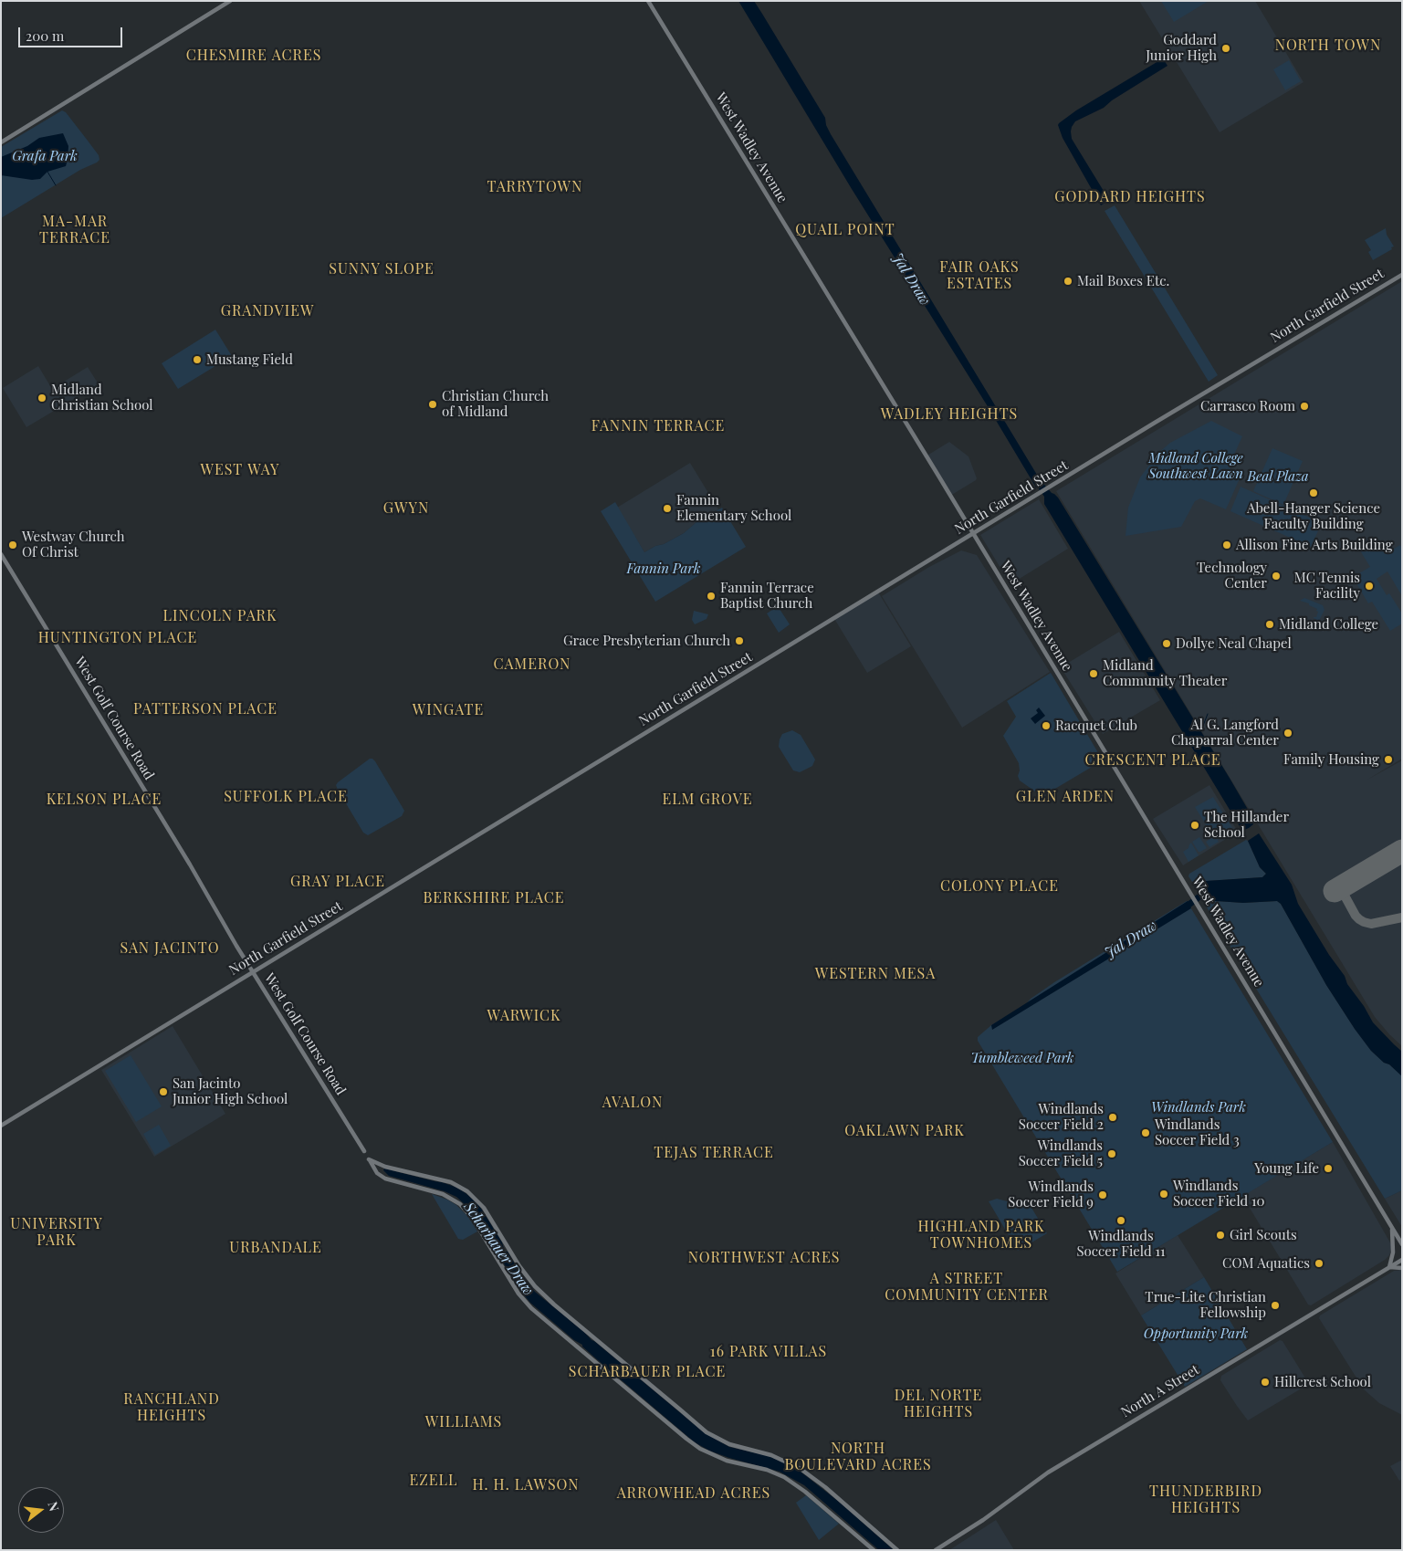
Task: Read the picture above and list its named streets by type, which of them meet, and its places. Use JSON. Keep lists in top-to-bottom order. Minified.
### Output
{"streets":{"main road":["West Wadley Avenue","North Garfield Street","West Golf Course Road","North A Street"]},"crossings":[["West Wadley Avenue","North Garfield Street"],["North Garfield Street","West Golf Course Road"]],"districts":["NORTH TOWN","CHESMIRE ACRES","TARRYTOWN","GODDARD HEIGHTS","MA-MAR TERRACE","QUAIL POINT","FAIR OAKS ESTATES","SUNNY SLOPE","GRANDVIEW","WADLEY HEIGHTS","FANNIN TERRACE","WEST WAY","GWYN","LINCOLN PARK","HUNTINGTON PLACE","CAMERON","PATTERSON PLACE","WINGATE","CRESCENT PLACE","SUFFOLK PLACE","GLEN ARDEN","KELSON PLACE","ELM GROVE","GRAY PLACE","COLONY PLACE","BERKSHIRE PLACE","SAN JACINTO","WESTERN MESA","WARWICK","AVALON","OAKLAWN PARK","TEJAS TERRACE","UNIVERSITY PARK","HIGHLAND PARK TOWNHOMES","URBANDALE","NORTHWEST ACRES","A STREET COMMUNITY CENTER","16 PARK VILLAS","SCHARBAUER PLACE","DEL NORTE HEIGHTS","RANCHLAND HEIGHTS","WILLIAMS","NORTH BOULEVARD ACRES","EZELL","H. H. LAWSON","THUNDERBIRD HEIGHTS","ARROWHEAD ACRES"],"water":["Jal Draw","Scharbauer Draw"],"parks":["Grafa Park","Midland College Southwest Lawn","Beal Plaza","Fannin Park","Tumbleweed Park","Windlands Park","Opportunity Park"],"places":["Goddard Junior High","Mail Boxes Etc.","Mustang Field","Midland Christian School","Christian Church of Midland","Carrasco Room","Abell-Hanger Science Faculty Building","Fannin Elementary School","Westway Church Of Christ","Allison Fine Arts Building","Technology Center","MC Tennis Facility","Fannin Terrace Baptist Church","Midland College","Grace Presbyterian Church","Dollye Neal Chapel","Midland Community Theater","Racquet Club","Al G. Langford Chaparral Center","Family Housing","The Hillander School","San Jacinto Junior High School","Windlands Soccer Field 2","Windlands Soccer Field 3","Windlands Soccer Field 5","Young Life","Windlands Soccer Field 10","Windlands Soccer Field 9","Windlands Soccer Field 11","Girl Scouts","COM Aquatics","True-Lite Christian Fellowship","Hillcrest School"],"scale_bar":"200 m","north":"right"}
